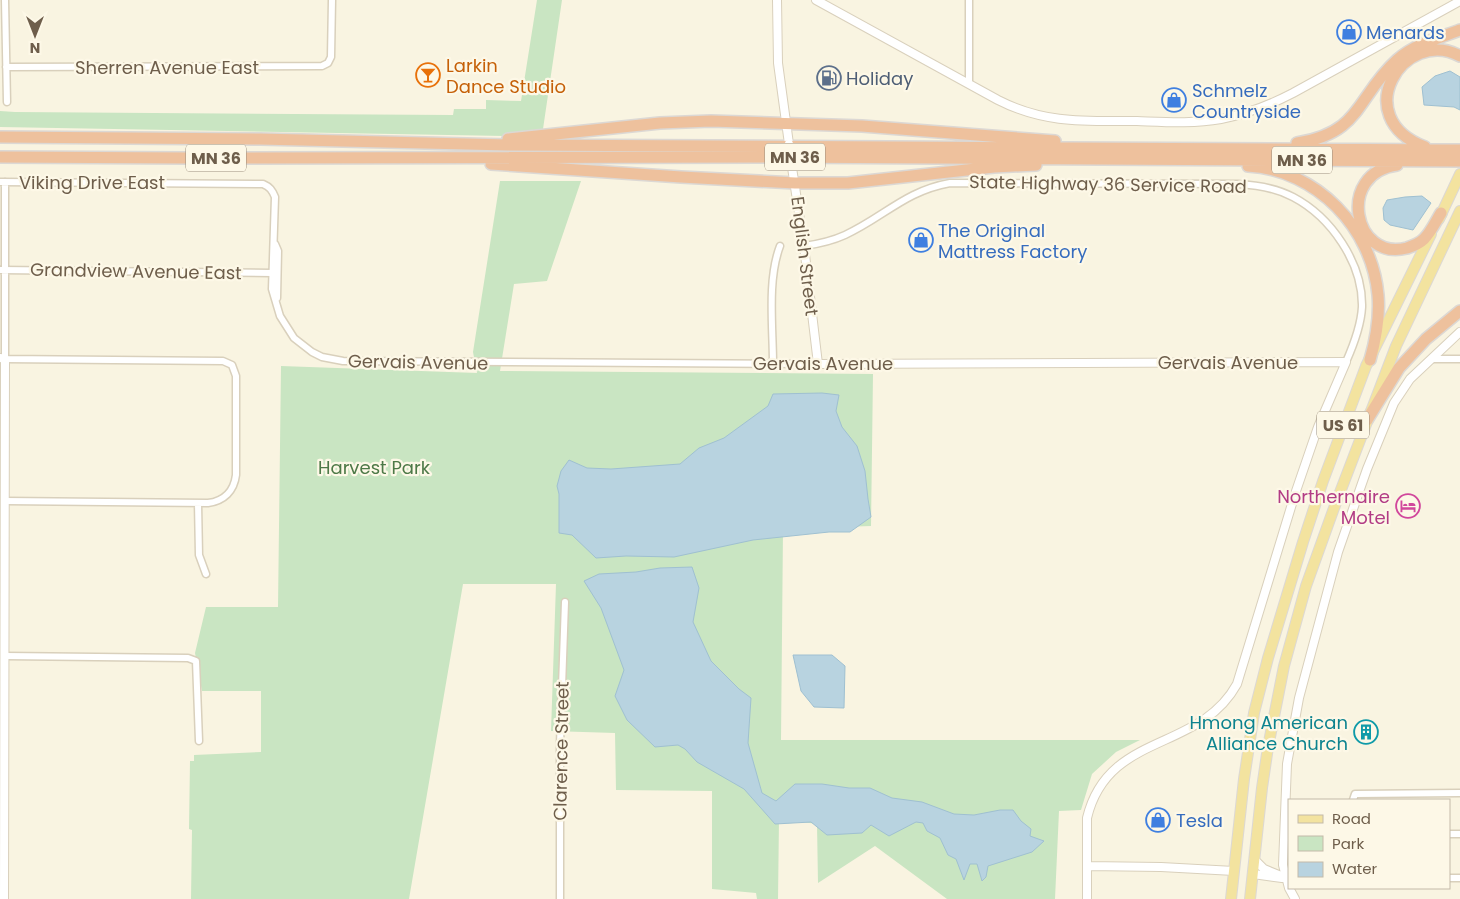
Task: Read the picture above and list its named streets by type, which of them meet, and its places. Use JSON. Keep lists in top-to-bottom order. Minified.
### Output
{"streets":{"highway":["MN 36"],"main road":["US 61"],"street":["Sherren Avenue East","Viking Drive East","State Highway 36 Service Road","English Street","Grandview Avenue East","Gervais Avenue","Clarence Street"]},"crossings":[["State Highway 36 Service Road","English Street"],["State Highway 36 Service Road","Gervais Avenue"],["English Street","Gervais Avenue"]],"parks":["Harvest Park"],"places":{"shop":["Menards","Schmelz Countryside","The Original Mattress Factory","Tesla"],"bar":["Larkin Dance Studio"],"fuel station":["Holiday"],"hotel":["Northernaire Motel"],"building":["Hmong American Alliance Church"]},"legend":["Road","Park","Water"],"north":"bottom"}
